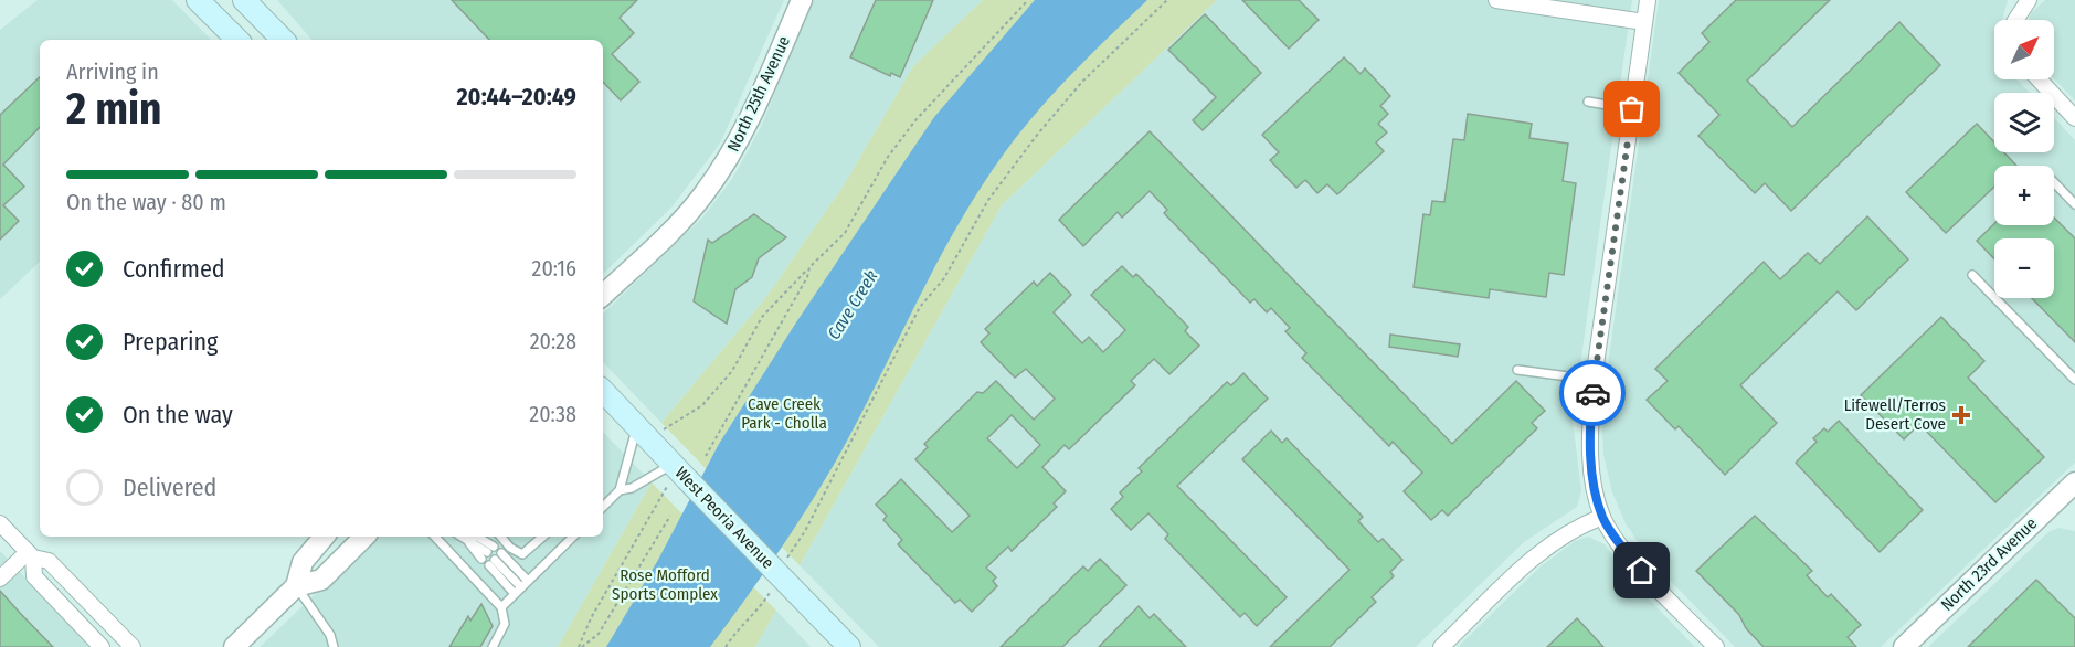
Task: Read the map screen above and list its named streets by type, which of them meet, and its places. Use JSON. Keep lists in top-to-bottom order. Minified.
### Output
{"streets":{"main road":["West Peoria Avenue"],"street":["North 25th Avenue","North 23rd Avenue"]},"water":["Cave Creek"],"parks":["Cave Creek Park - Cholla","Rose Mofford Sports Complex"],"places":{"health":["Lifewell/Terros Desert Cove"]},"north":"top right","page":{"map_buttons":["+","−"],"heading":["2 min","Arriving in","20:44–20:49"],"bar":"On the way · 80 m","list":[["Confirmed","20:16"],["Preparing","20:28"],["On the way","20:38"],"Delivered"]}}
